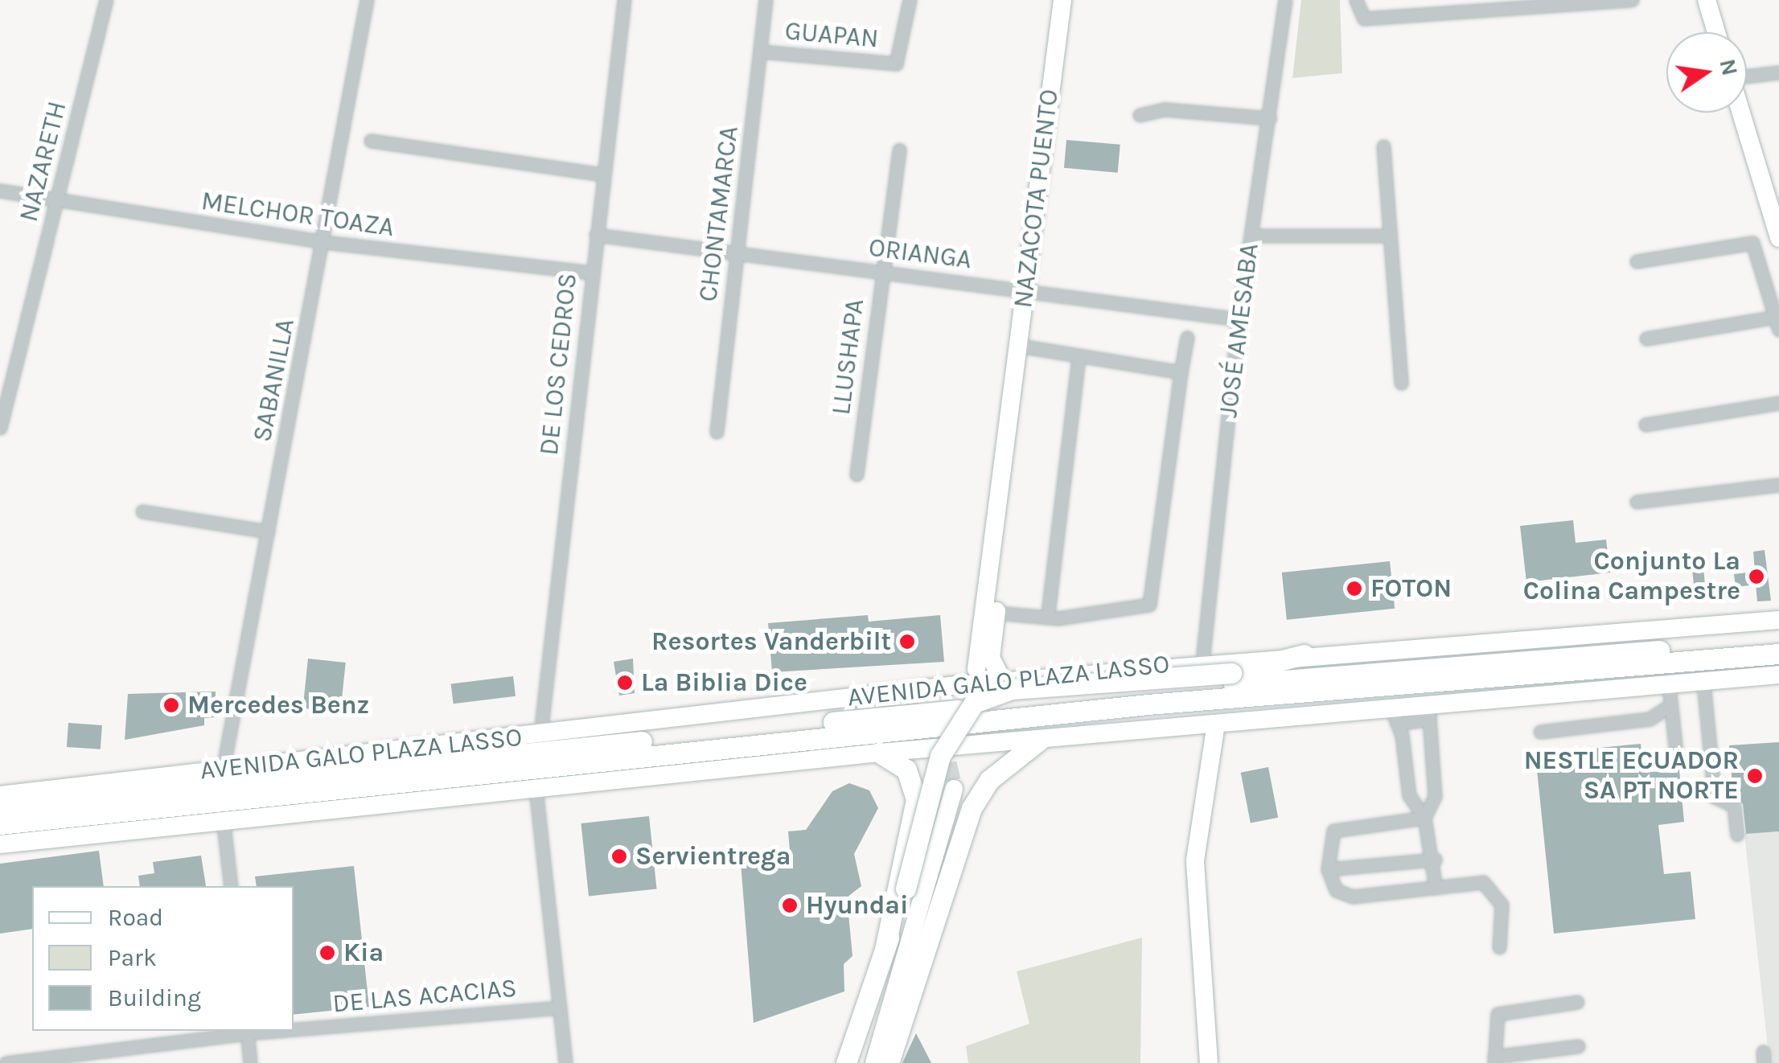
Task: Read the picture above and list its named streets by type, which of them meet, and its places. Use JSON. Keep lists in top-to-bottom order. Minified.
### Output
{"streets":{"main road":["NAZACOTA PUENTO","AVENIDA GALO PLAZA LASSO"],"street":["GUAPAN","NAZARETH","CHONTAMARCA","MELCHOR TOAZA","ORIANGA","JOSÉ AMESABA","LLUSHAPA","DE LOS CEDROS","SABANILLA","DE LAS ACACIAS"]},"crossings":[["GUAPAN","CHONTAMARCA"],["NAZARETH","MELCHOR TOAZA"],["NAZACOTA PUENTO","ORIANGA"],["NAZACOTA PUENTO","AVENIDA GALO PLAZA LASSO"],["CHONTAMARCA","ORIANGA"],["MELCHOR TOAZA","DE LOS CEDROS"],["MELCHOR TOAZA","SABANILLA"],["ORIANGA","JOSÉ AMESABA"],["ORIANGA","LLUSHAPA"],["ORIANGA","DE LOS CEDROS"],["JOSÉ AMESABA","AVENIDA GALO PLAZA LASSO"],["DE LOS CEDROS","AVENIDA GALO PLAZA LASSO"],["SABANILLA","AVENIDA GALO PLAZA LASSO"]],"places":["Conjunto La Colina Campestre","FOTON","Resortes Vanderbilt","La Biblia Dice","Mercedes Benz","NESTLE ECUADOR SA PT NORTE","Servientrega","Hyundai","Kia"],"legend":["Road","Park","Building"],"north":"right"}
